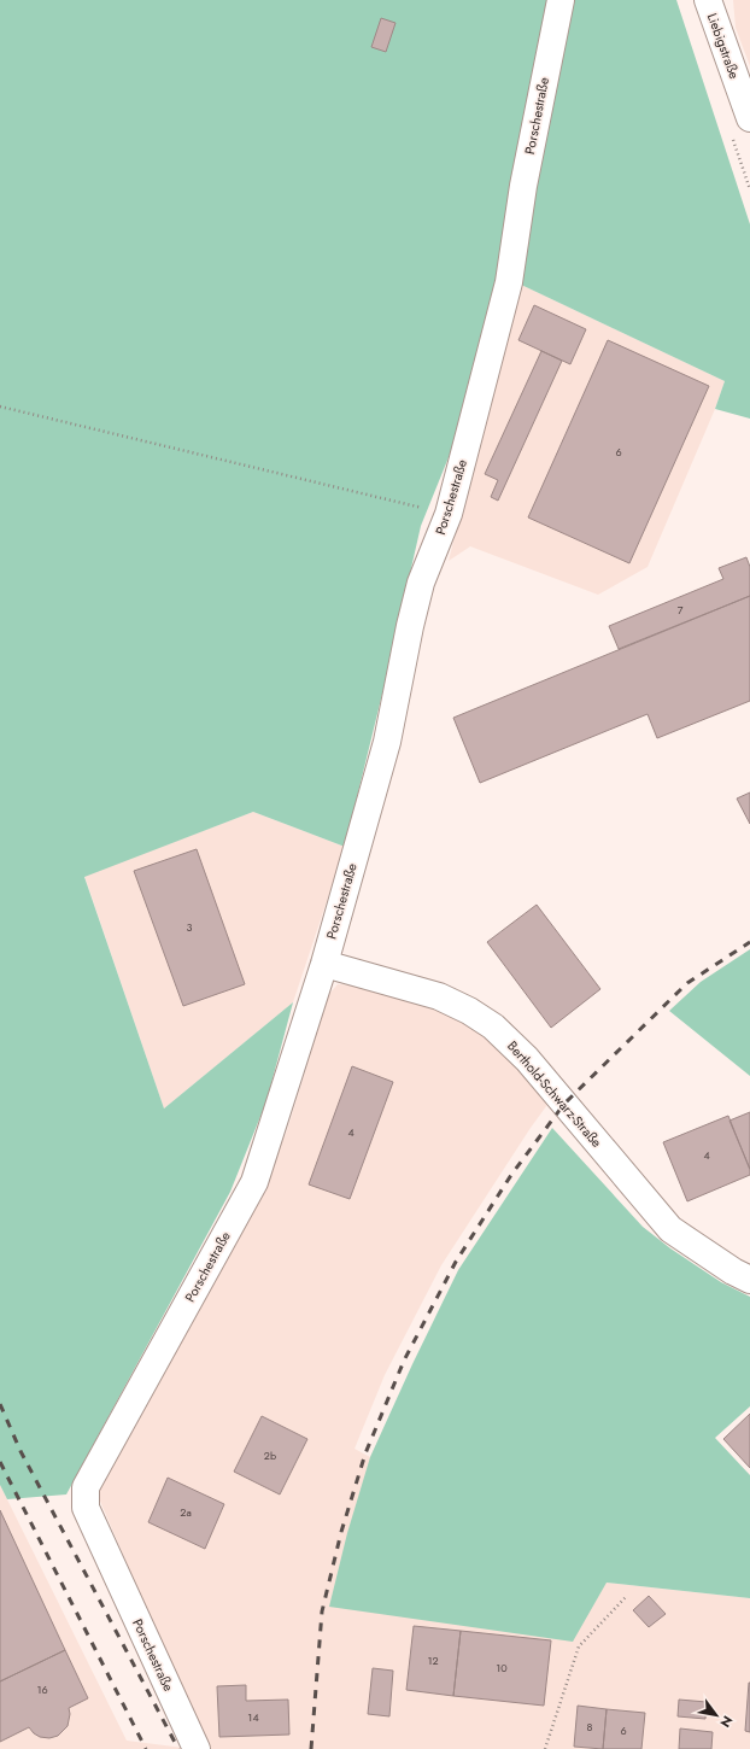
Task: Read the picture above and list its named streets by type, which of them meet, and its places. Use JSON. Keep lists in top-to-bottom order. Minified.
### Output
{"streets":{"street":["Liebigstraße","Porschestraße","Berthold-Schwarz-Straße"]},"crossings":[["Porschestraße","Berthold-Schwarz-Straße"]],"house_numbers":["6","7","3","4","4","2b","2a","12","10","16","14","8","6"],"north":"bottom right"}
